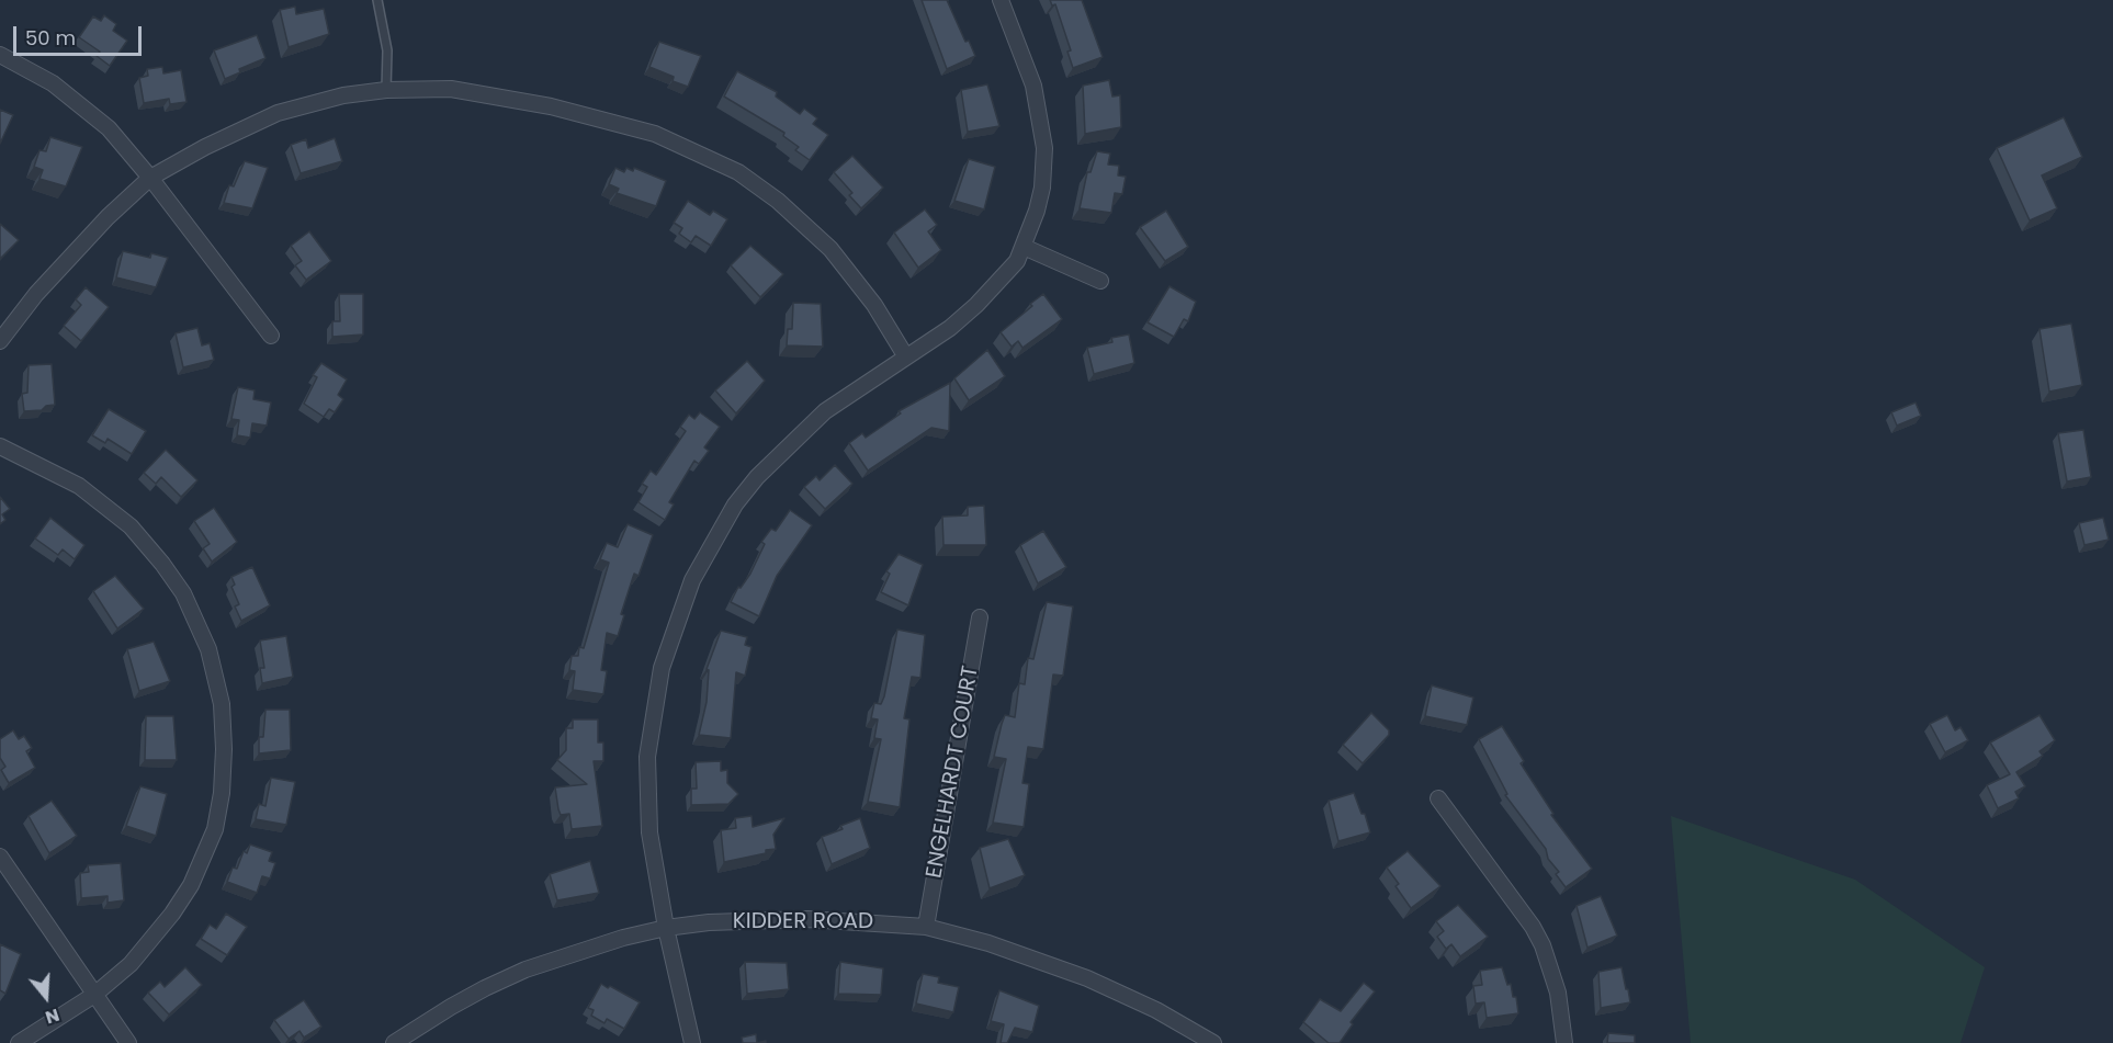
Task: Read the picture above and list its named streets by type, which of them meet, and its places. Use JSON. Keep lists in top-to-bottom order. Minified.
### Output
{"streets":{"street":["ENGELHARDT COURT","KIDDER ROAD"]},"crossings":[["ENGELHARDT COURT","KIDDER ROAD"]],"scale_bar":"50 m","north":"bottom"}
